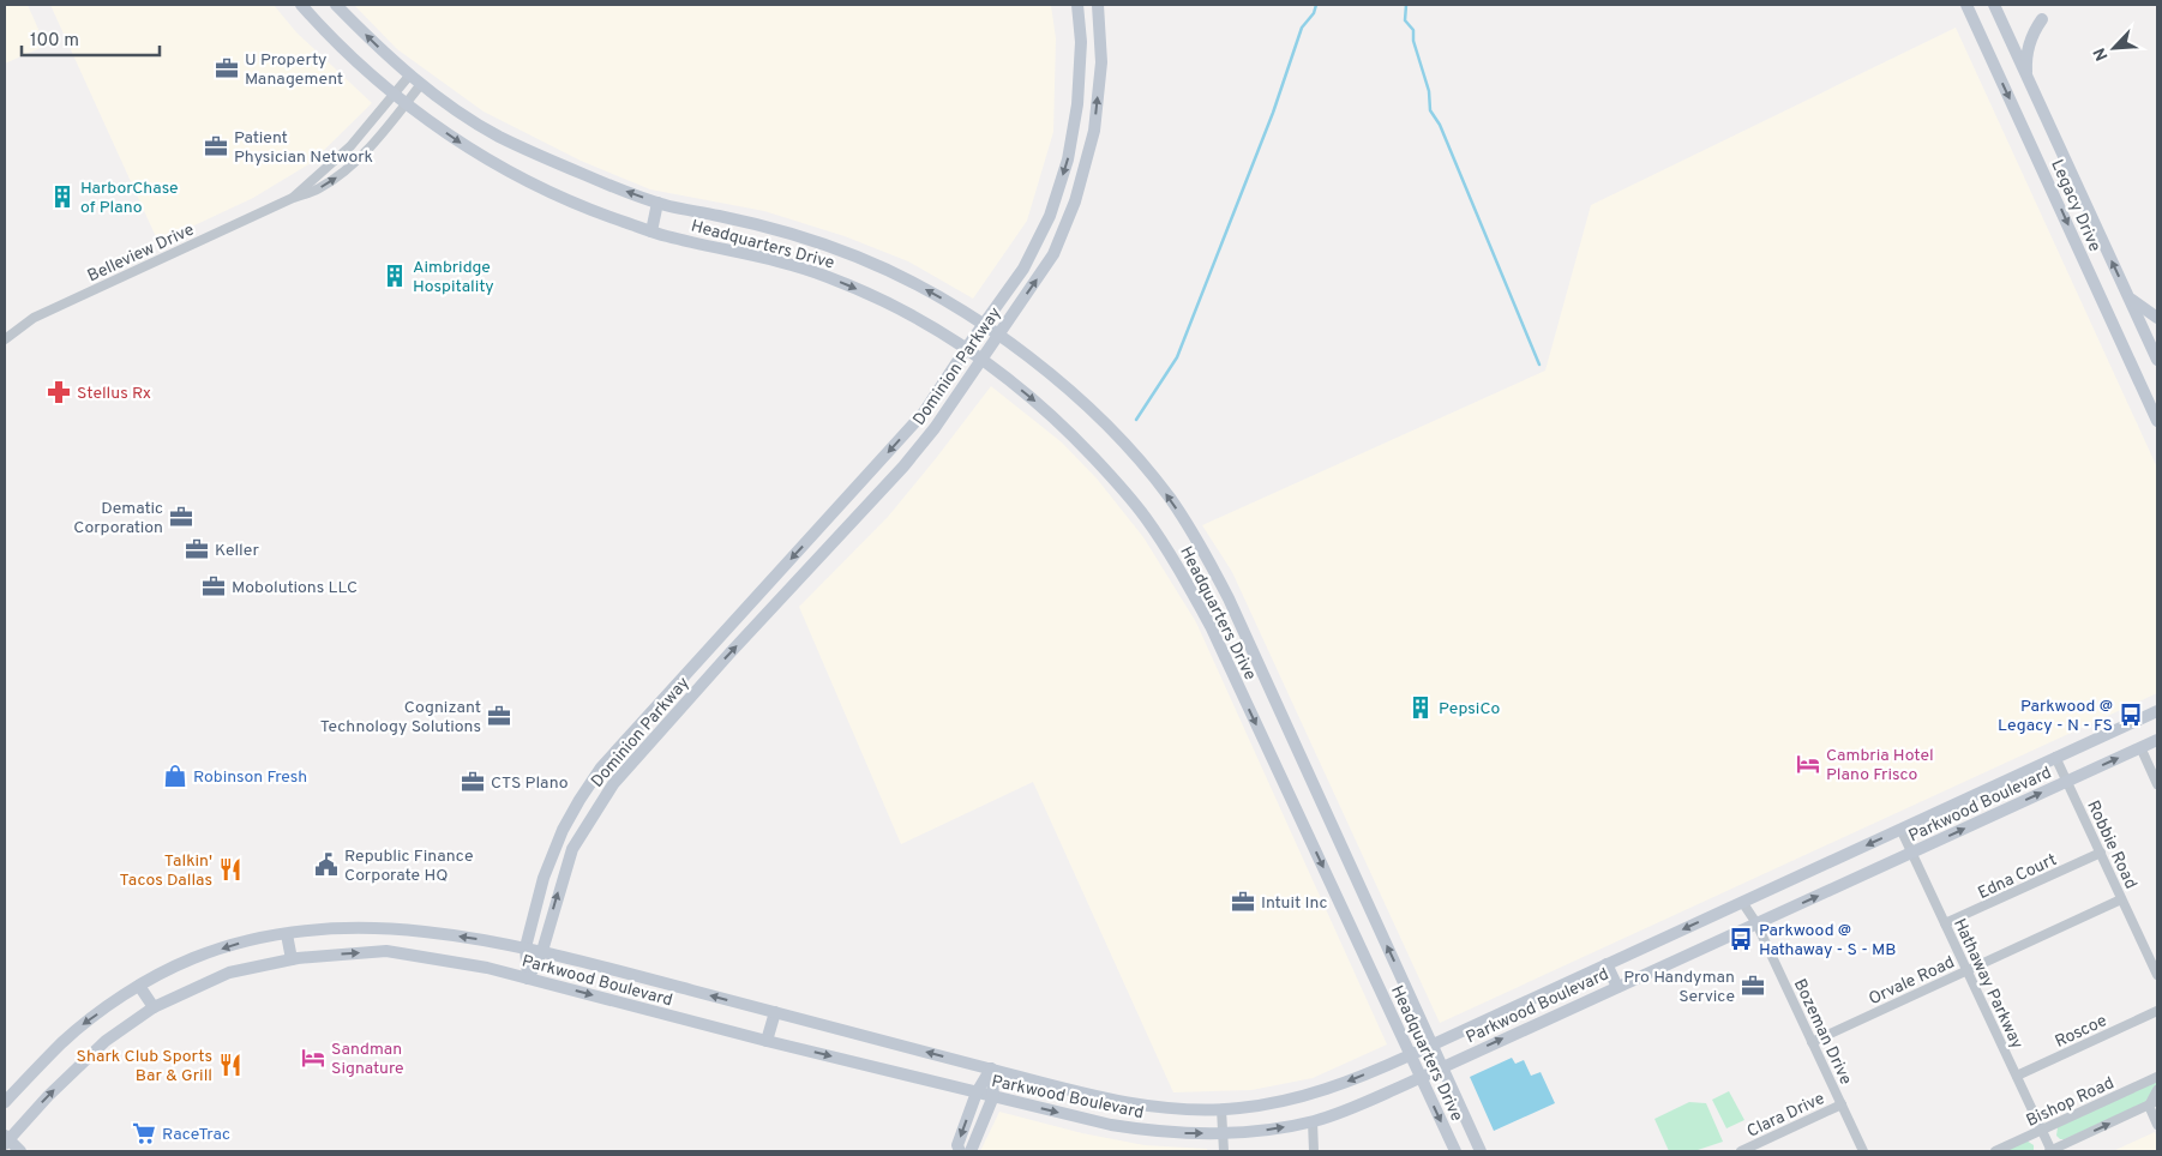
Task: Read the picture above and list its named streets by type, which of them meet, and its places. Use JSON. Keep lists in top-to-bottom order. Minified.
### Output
{"streets":{"main road":["Legacy Drive","Headquarters Drive","Dominion Parkway","Parkwood Boulevard"],"street":["Belleview Drive","Robbie Road","Edna Court","Orvale Road","Hathaway Parkway","Roscoe","Bozeman Drive","Bishop Road","Clara Drive"]},"crossings":[["Headquarters Drive","Belleview Drive"],["Headquarters Drive","Dominion Parkway"],["Headquarters Drive","Parkwood Boulevard"],["Dominion Parkway","Parkwood Boulevard"],["Parkwood Boulevard","Robbie Road"],["Parkwood Boulevard","Hathaway Parkway"],["Parkwood Boulevard","Bozeman Drive"],["Robbie Road","Edna Court"],["Robbie Road","Orvale Road"],["Edna Court","Hathaway Parkway"],["Orvale Road","Hathaway Parkway"],["Orvale Road","Bozeman Drive"],["Hathaway Parkway","Roscoe"],["Hathaway Parkway","Bishop Road"],["Bozeman Drive","Clara Drive"]],"places":{"office":["U Property Management","Patient Physician Network","Dematic Corporation","Keller","Mobolutions LLC","Cognizant Technology Solutions","CTS Plano","Intuit Inc","Pro Handyman Service"],"building":["HarborChase of Plano","Aimbridge Hospitality","PepsiCo"],"pharmacy":["Stellus Rx"],"bus stop":["Parkwood @ Legacy - N - FS","Parkwood @ Hathaway - S - MB"],"hotel":["Cambria Hotel Plano Frisco","Sandman Signature"],"shop":["Robinson Fresh"],"public building":["Republic Finance Corporate HQ"],"restaurant":["Talkin' Tacos Dallas","Shark Club Sports Bar & Grill"],"supermarket":["RaceTrac"]},"scale_bar":"100 m","north":"bottom left"}
